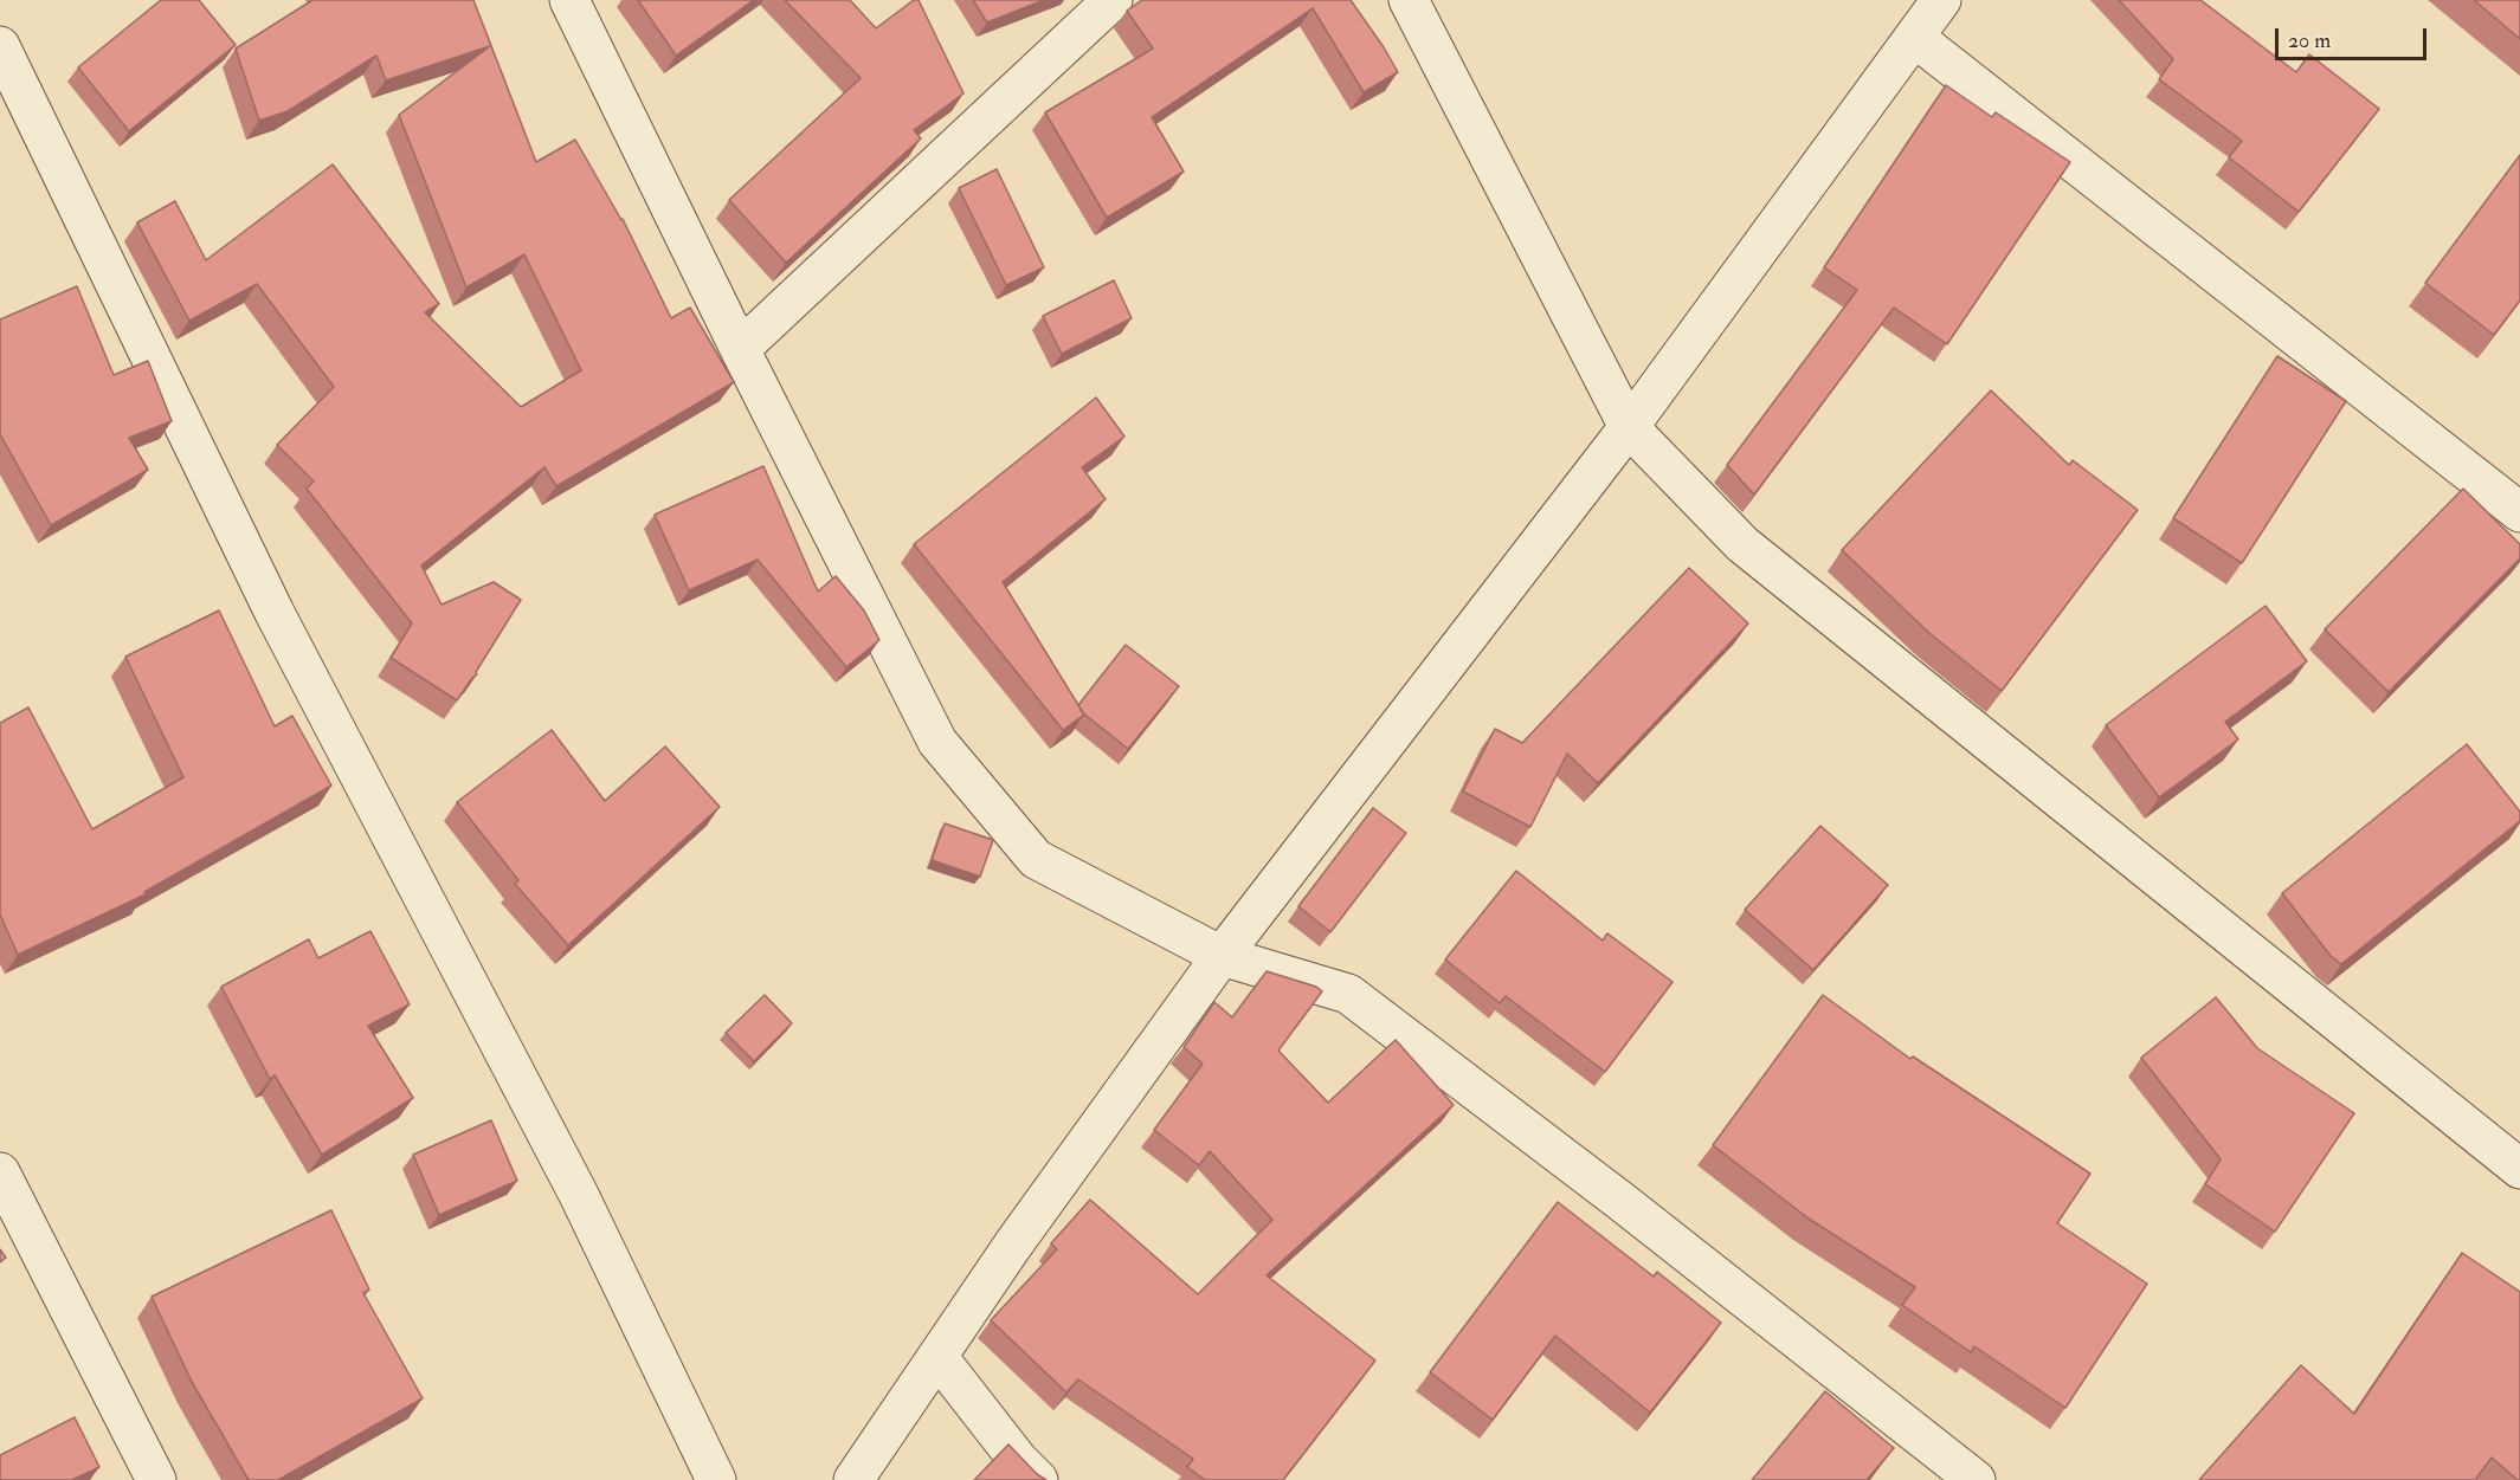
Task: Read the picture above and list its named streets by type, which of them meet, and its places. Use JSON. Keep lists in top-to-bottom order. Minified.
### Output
{"scale_bar":"20 m"}
